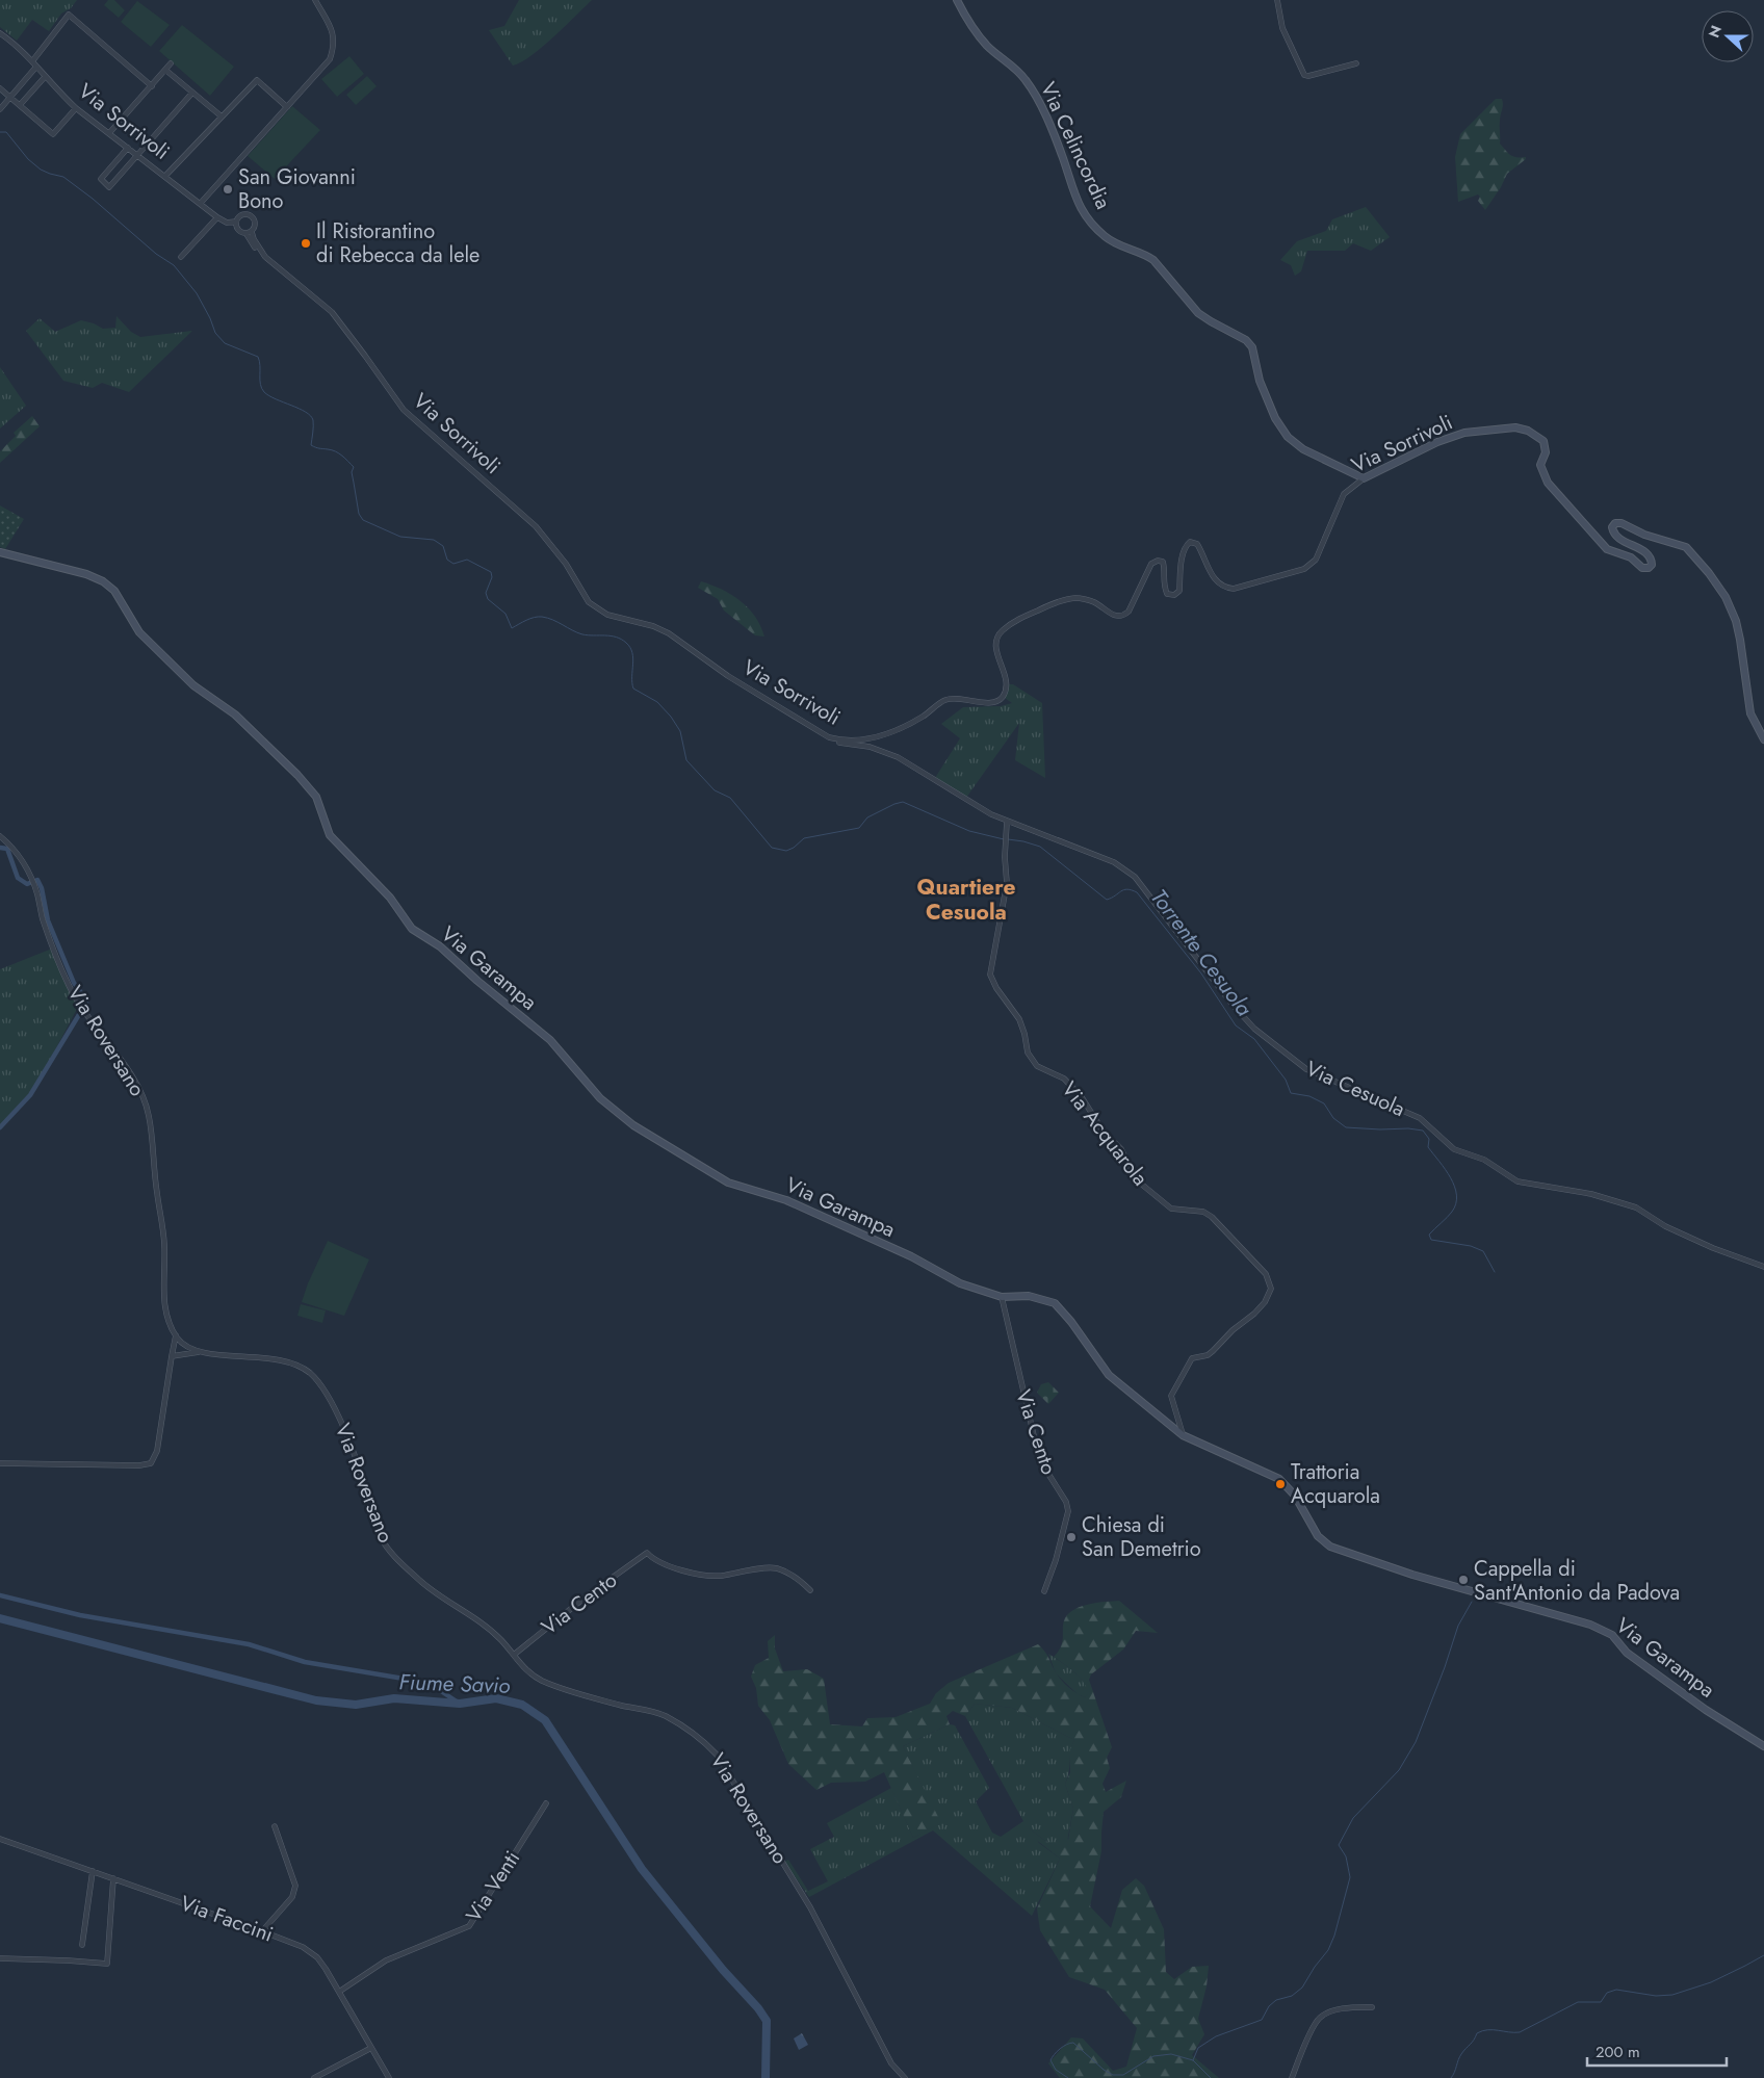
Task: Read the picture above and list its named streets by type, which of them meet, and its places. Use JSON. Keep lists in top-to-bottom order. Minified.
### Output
{"streets":{"street":["Via Sorrivoli","Via Celincordia","Via Garampa","Via Roversano","Via Cesuola","Via Acquarola","Via Cento","Via Venti","Via Faccini"]},"crossings":[["Via Sorrivoli","Via Celincordia"],["Via Garampa","Via Acquarola"],["Via Garampa","Via Cento"],["Via Roversano","Via Cento"],["Via Cesuola","Via Acquarola"],["Via Venti","Via Faccini"]],"districts":["Quartiere Cesuola"],"water":["Torrente Cesuola","Fiume Savio"],"places":["San Giovanni Bono","Il Ristorantino di Rebecca da lele","Trattoria Acquarola","Chiesa di San Demetrio","Cappella di Sant'Antonio da Padova"],"scale_bar":"200 m","north":"left"}
